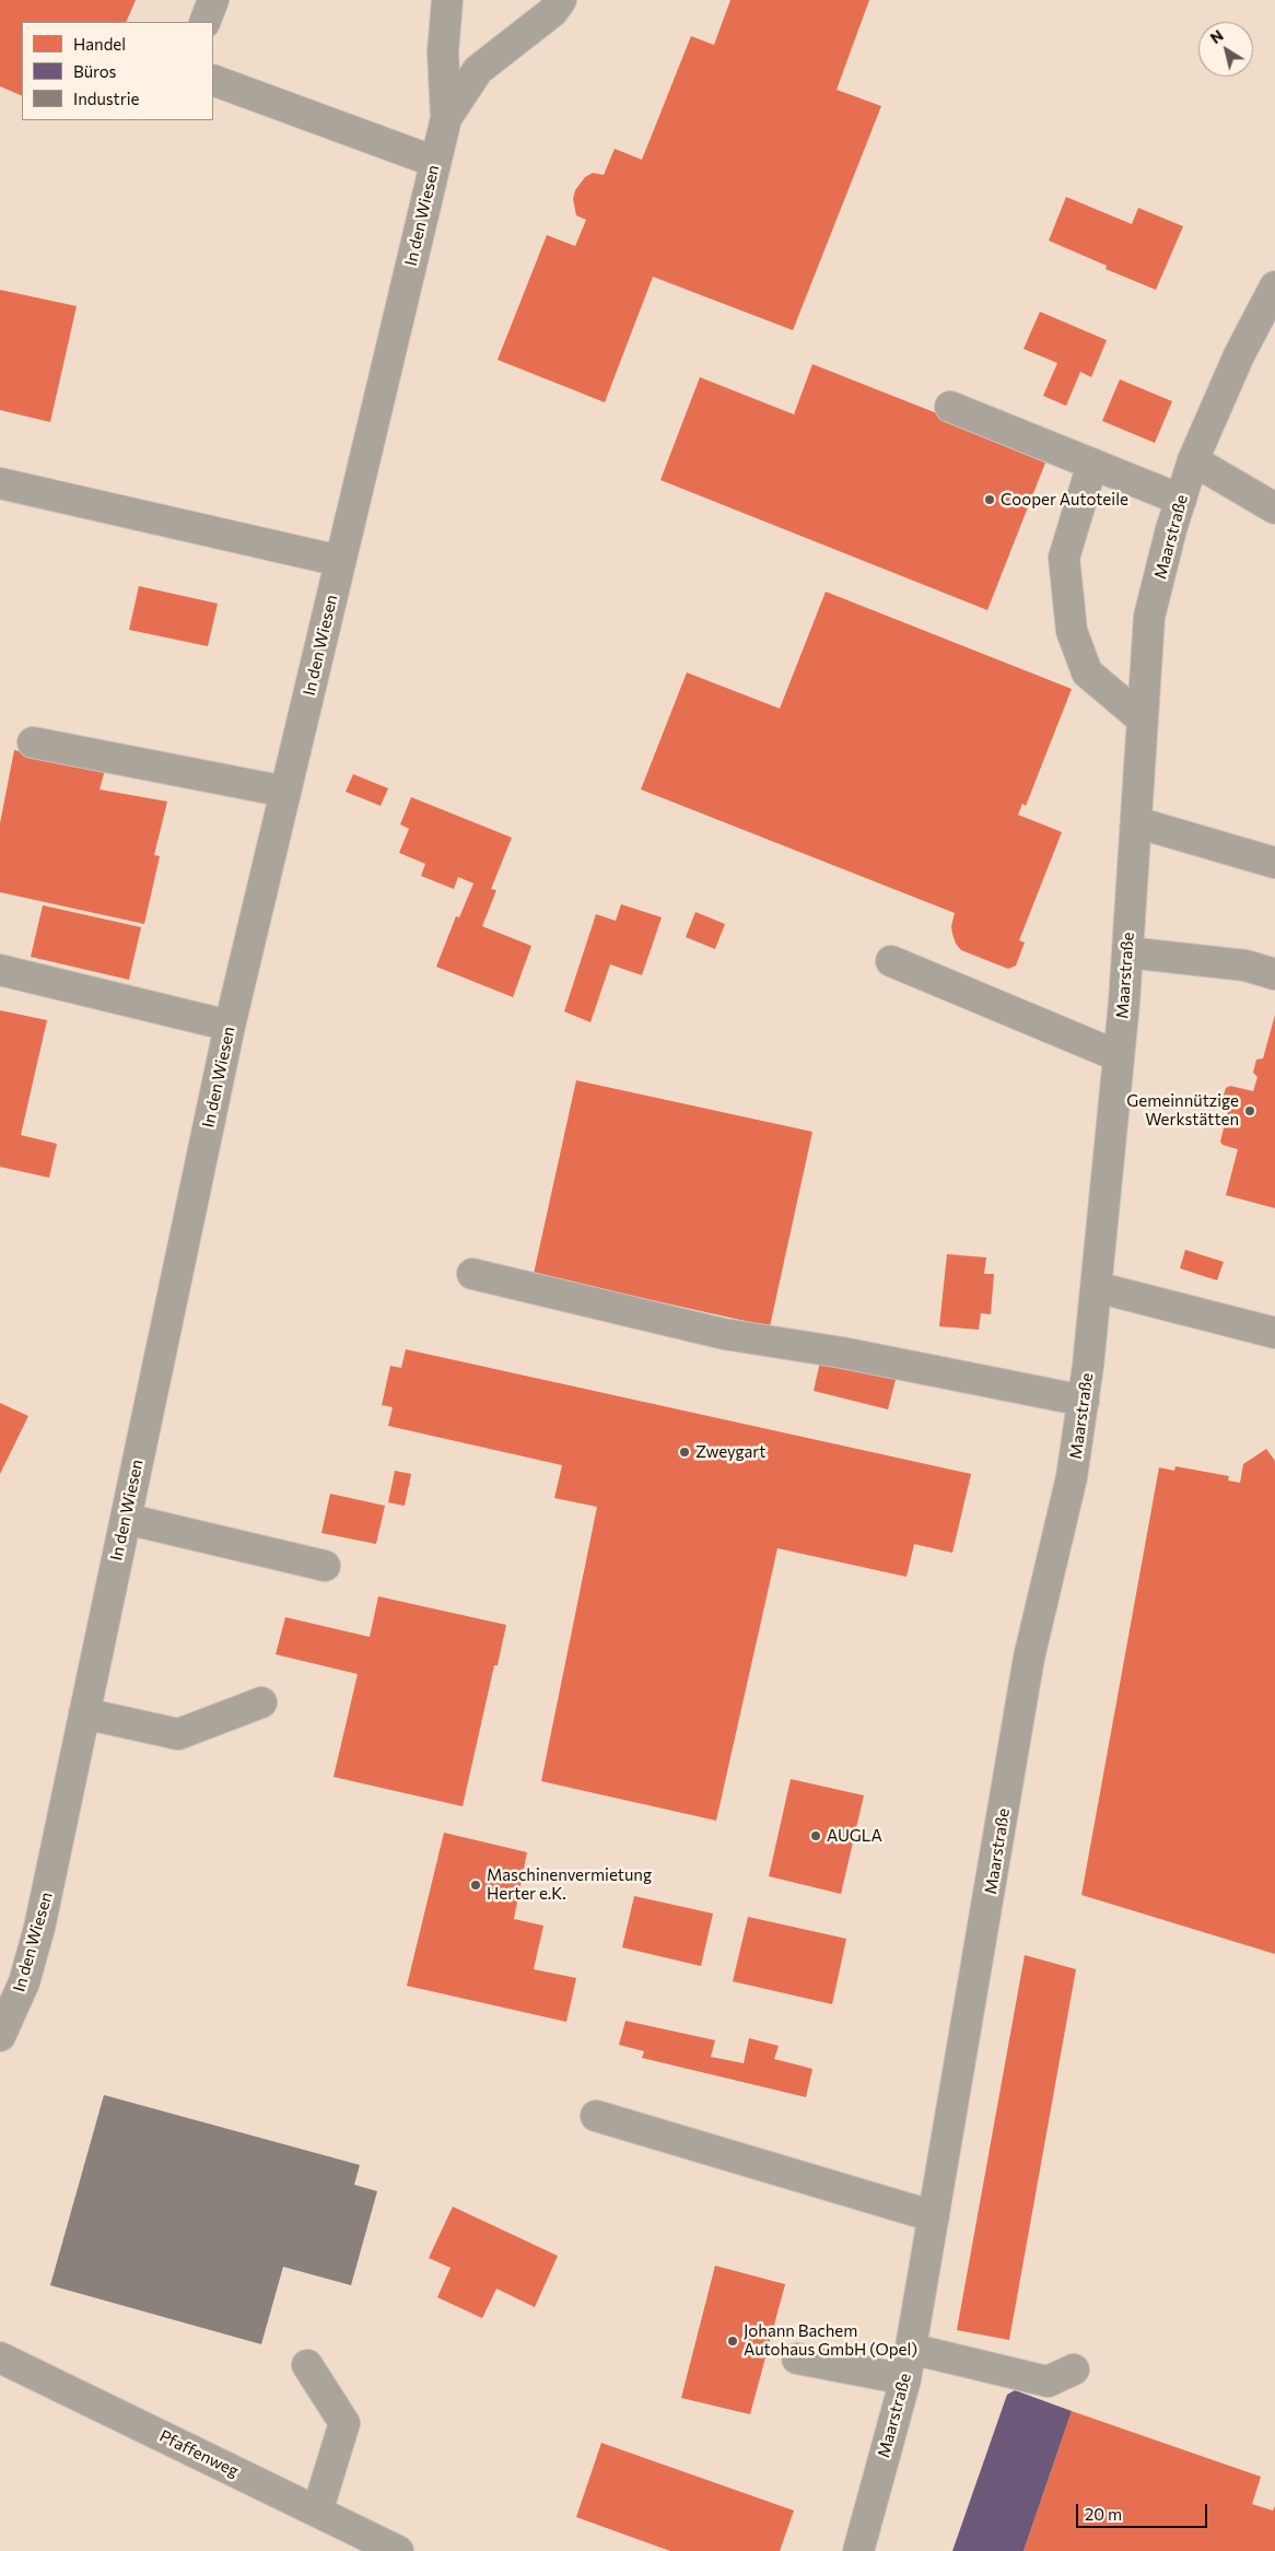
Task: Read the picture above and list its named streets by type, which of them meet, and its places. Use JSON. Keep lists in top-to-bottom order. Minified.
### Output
{"streets":{"street":["In den Wiesen","Maarstraße","Pfaffenweg"]},"places":["Cooper Autoteile","Gemeinnützige Werkstätten","Zweygart","AUGLA","Maschinenvermietung Herter e.K.","Johann Bachem Autohaus GmbH (Opel)"],"legend":["Handel","Büros","Industrie"],"scale_bar":"20 m","north":"top left"}
